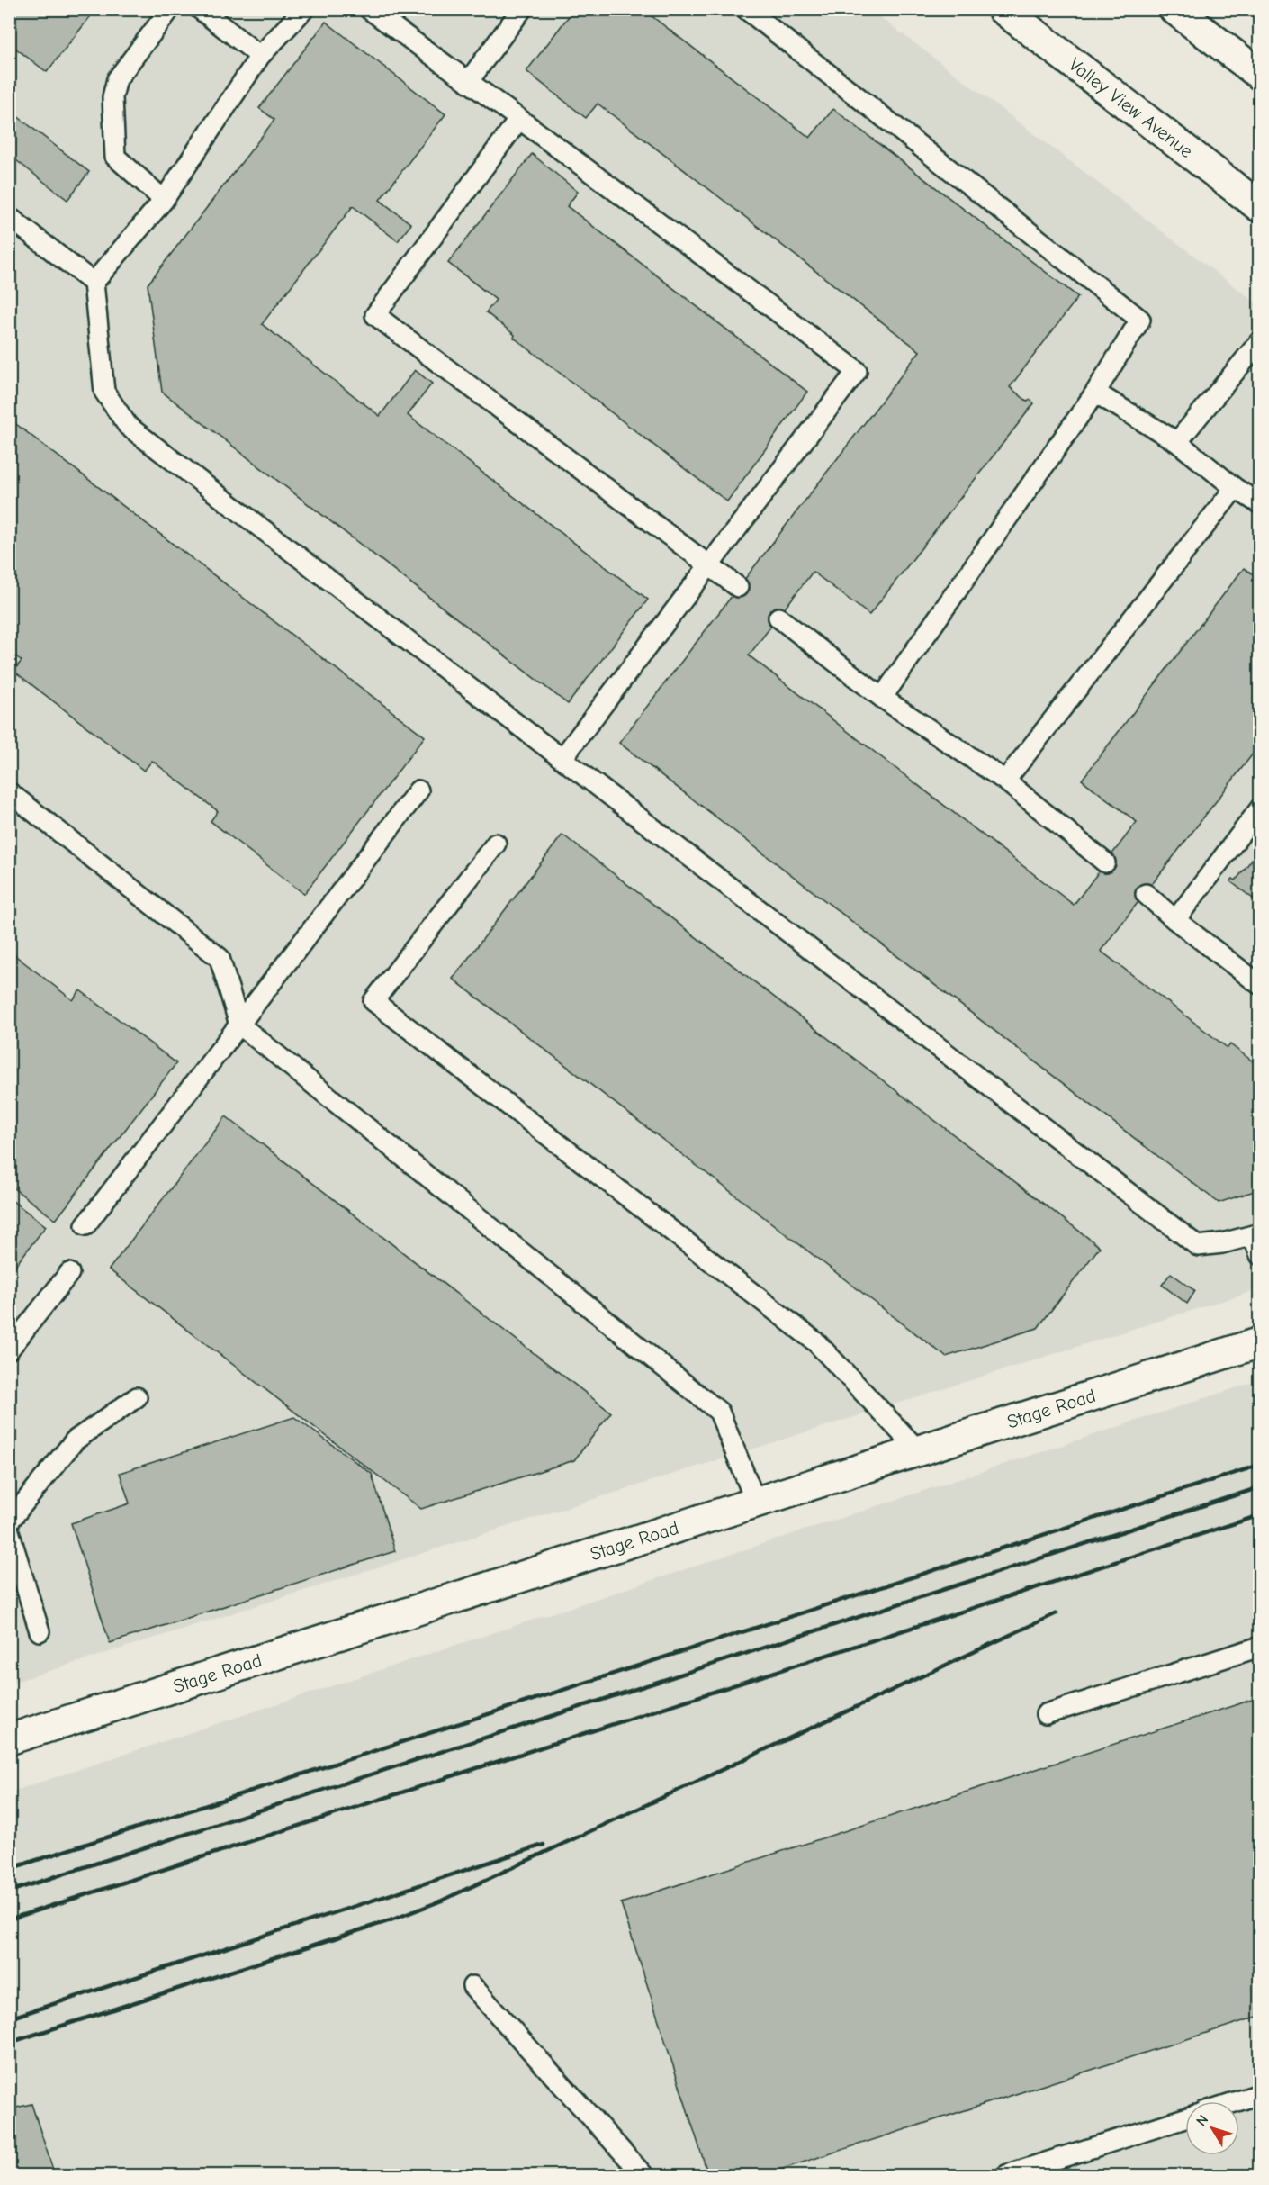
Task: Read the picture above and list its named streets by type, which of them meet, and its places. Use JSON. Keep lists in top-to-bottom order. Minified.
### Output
{"streets":{"street":["Valley View Avenue","Stage Road"]},"north":"top left"}
